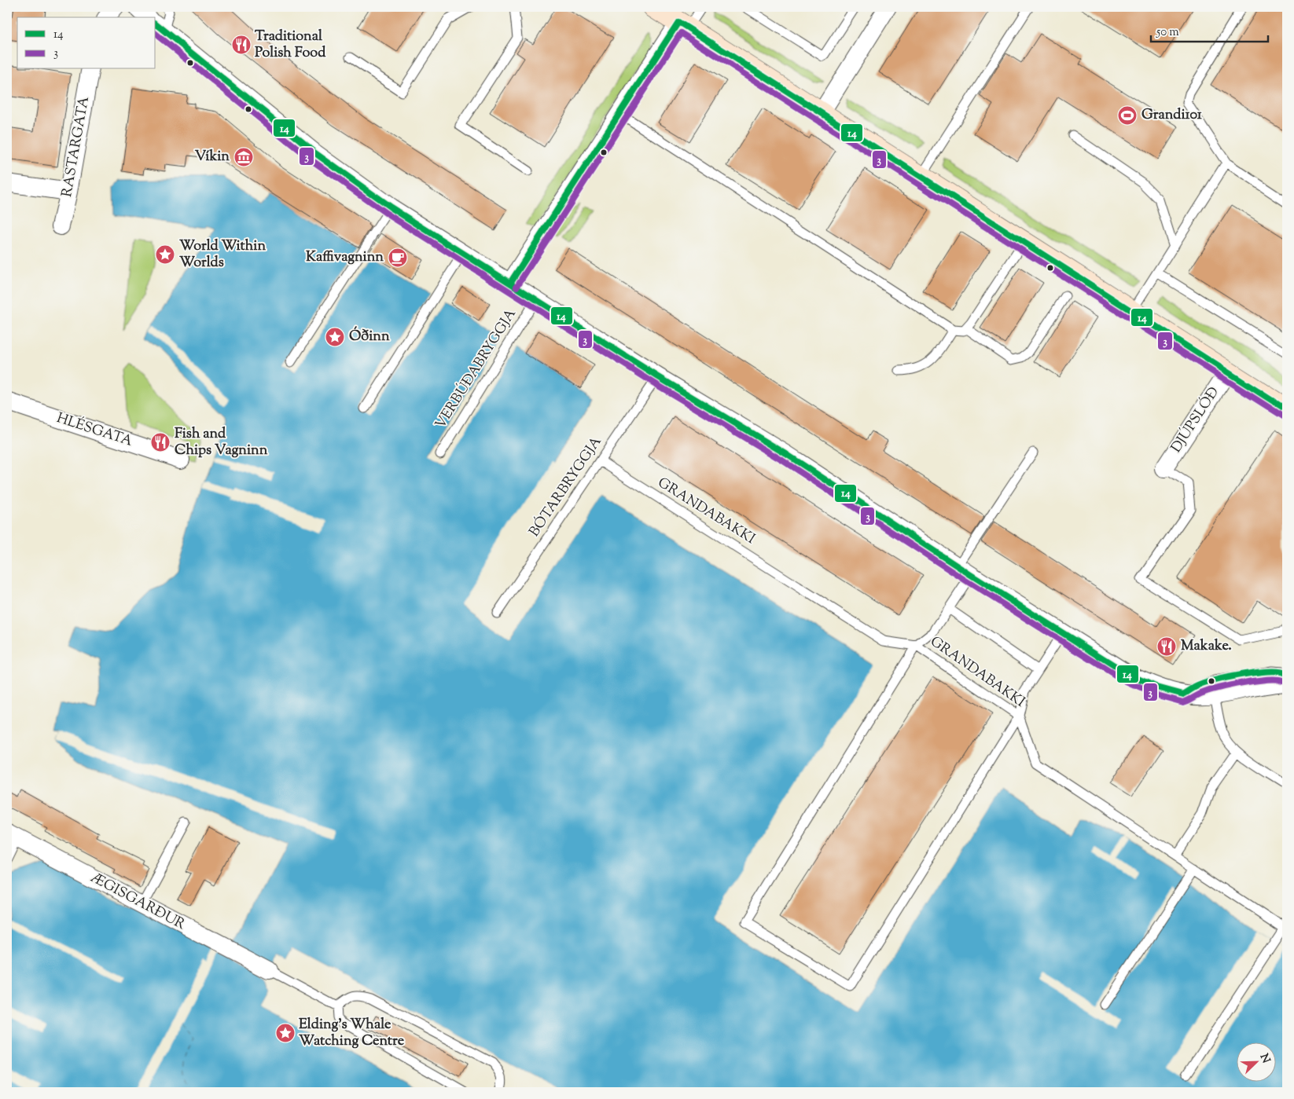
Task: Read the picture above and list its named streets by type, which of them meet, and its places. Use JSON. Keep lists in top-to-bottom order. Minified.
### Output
{"streets":{"street":["RASTARGATA","DJÚPSLÓÐ","HLÉSGATA","ÆGISGARÐUR"],"lane":["VERBÚÐABRYGGJA","BÓTARBRYGGJA","GRANDABAKKI"]},"crossings":[["BÓTARBRYGGJA","GRANDABAKKI"]],"places":{"restaurant":["Traditional Polish Food","Fish and Chips Vagninn","Makake."],"sports":["Grandi101"],"museum":["Víkin"],"place":["World Within Worlds","Óðinn","Elding’s Whale Watching Centre"],"cafe":["Kaffivagninn"]},"lines":["transit line 14","transit line 3"],"legend":["14","3"],"scale_bar":"50 m","north":"top right"}
